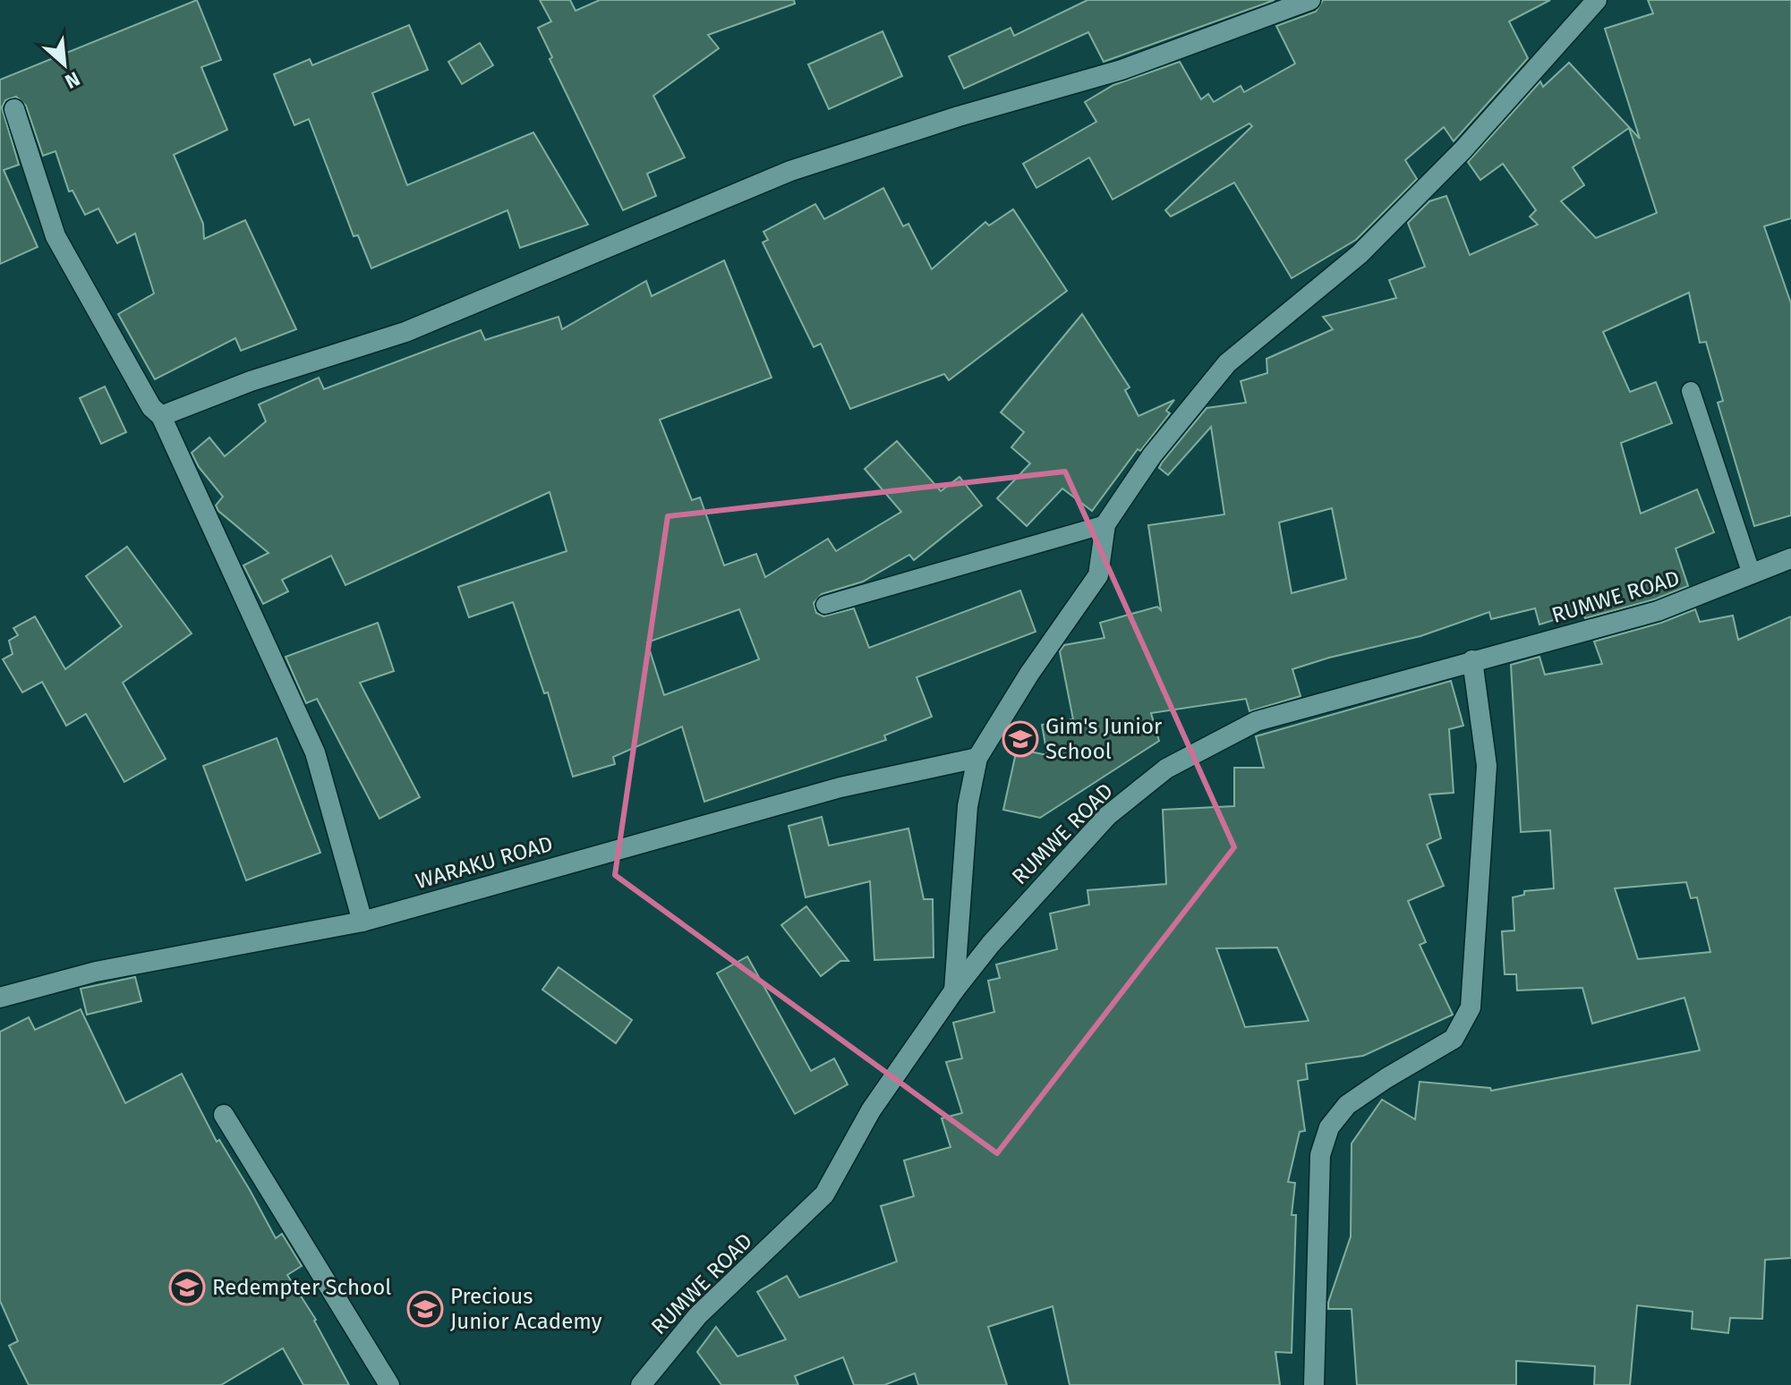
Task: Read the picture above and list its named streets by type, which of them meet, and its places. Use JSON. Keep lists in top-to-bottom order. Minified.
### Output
{"streets":{"street":["RUMWE ROAD","WARAKU ROAD"]},"places":{"school or university":["Gim's Junior School","Redempter School","Precious Junior Academy"]},"north":"bottom right"}
